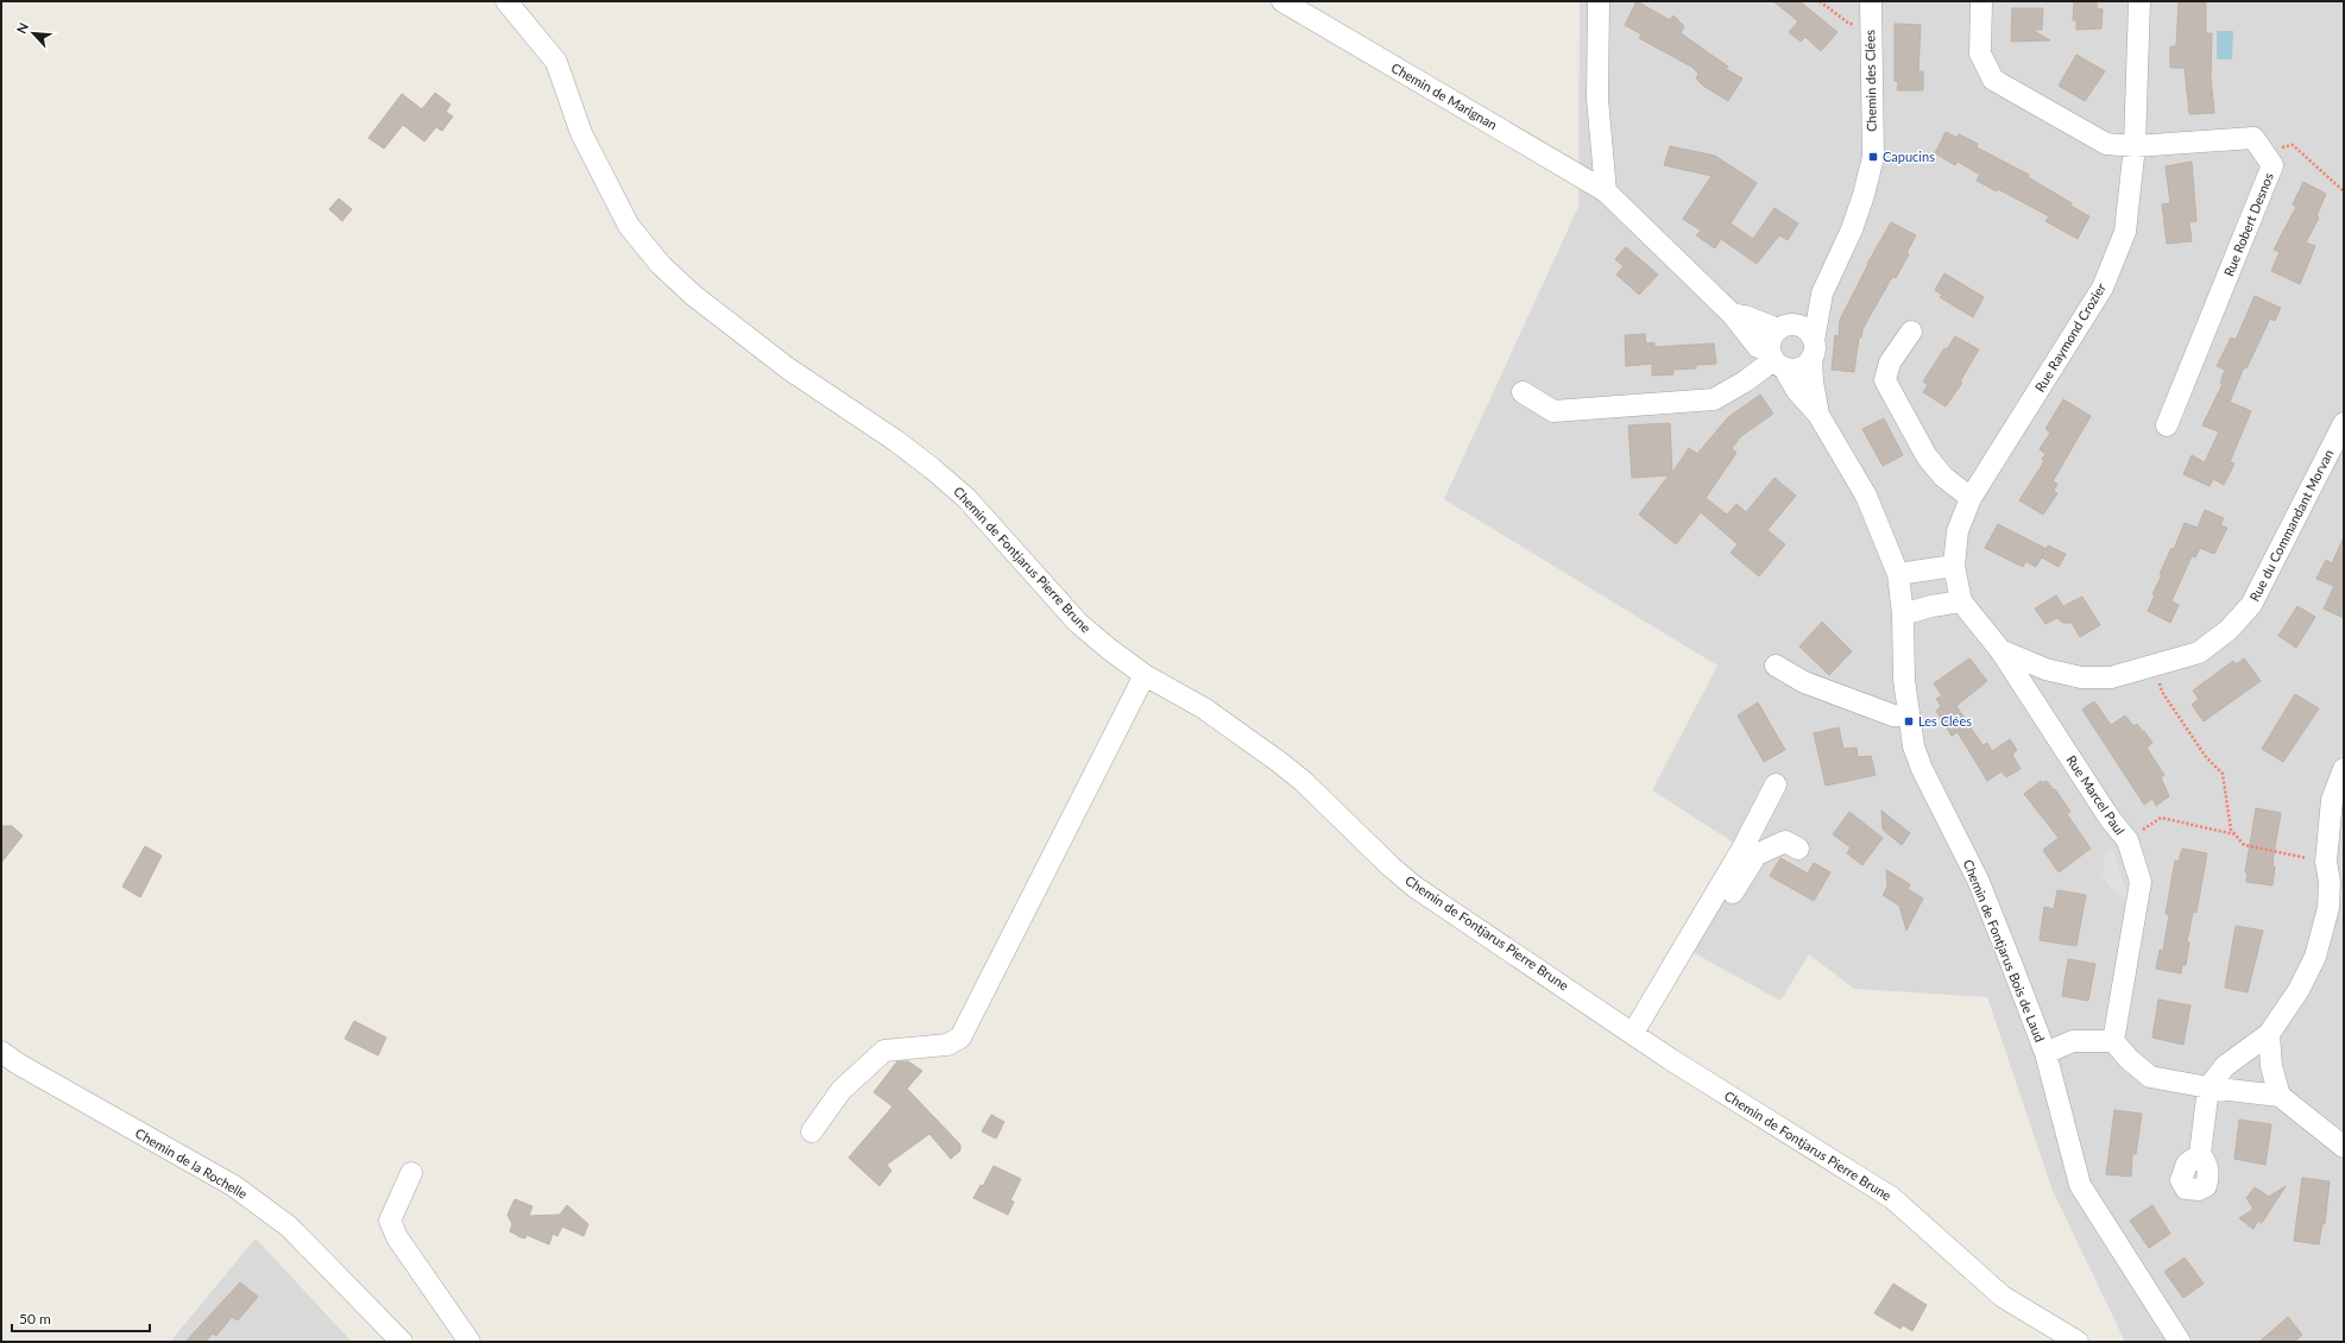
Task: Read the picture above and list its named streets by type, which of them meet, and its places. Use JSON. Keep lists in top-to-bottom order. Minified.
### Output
{"streets":{"street":["Chemin des Clées","Chemin de Marignan","Rue Robert Desnos","Rue Raymond Crozier","Rue du Commandant Morvan","Chemin de Fontjarus Pierre Brune","Rue Marcel Paul","Chemin de Fontjarus Bois de Laud","Chemin de la Rochelle"]},"crossings":[["Chemin des Clées","Chemin de Fontjarus Bois de Laud"],["Chemin de Marignan","Chemin de Fontjarus Bois de Laud"],["Rue Robert Desnos","Rue Raymond Crozier"],["Rue Raymond Crozier","Rue du Commandant Morvan"],["Rue du Commandant Morvan","Rue Marcel Paul"]],"places":{"transit":["Capucins","Les Clées"]},"scale_bar":"50 m","north":"top left"}
